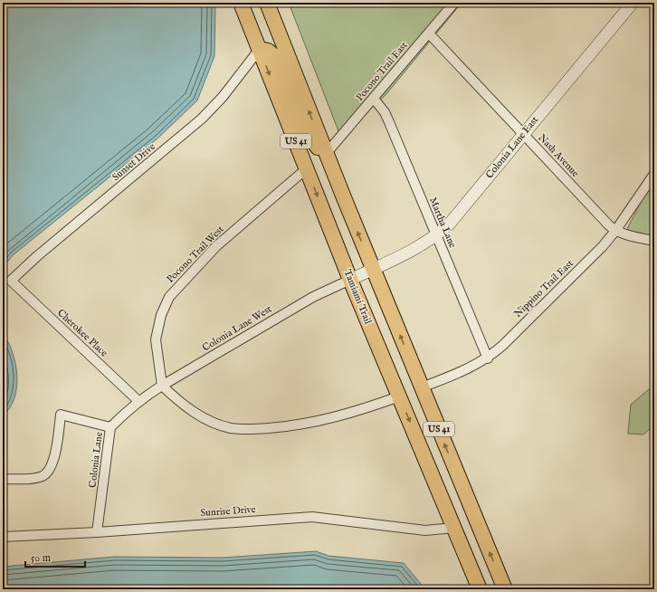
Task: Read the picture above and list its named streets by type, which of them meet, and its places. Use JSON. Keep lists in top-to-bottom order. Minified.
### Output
{"streets":{"main road":["US 41","Tamiami Trail"],"street":["Pocono Trail East","Colonia Lane East","Nash Avenue","Sunset Drive","Martha Lane","Pocono Trail West","Nippino Trail East","Colonia Lane West","Cherokee Place","Colonia Lane","Sunrise Drive"]},"crossings":[["Pocono Trail East","US 41"],["Pocono Trail East","Nash Avenue"],["Pocono Trail East","Martha Lane"],["US 41","Colonia Lane East"],["US 41","Nippino Trail East"],["Colonia Lane East","Nash Avenue"],["Colonia Lane East","Martha Lane"],["Colonia Lane East","Tamiami Trail"],["Colonia Lane East","Colonia Lane West"],["Nash Avenue","Nippino Trail East"],["Sunset Drive","Tamiami Trail"],["Sunset Drive","Cherokee Place"],["Martha Lane","Nippino Trail East"],["Pocono Trail West","Tamiami Trail"],["Pocono Trail West","Colonia Lane West"],["Tamiami Trail","Colonia Lane West"],["Tamiami Trail","Sunrise Drive"],["Colonia Lane West","Cherokee Place"],["Colonia Lane West","Colonia Lane"],["Cherokee Place","Colonia Lane"],["Colonia Lane","Sunrise Drive"]],"scale_bar":"50 m"}
